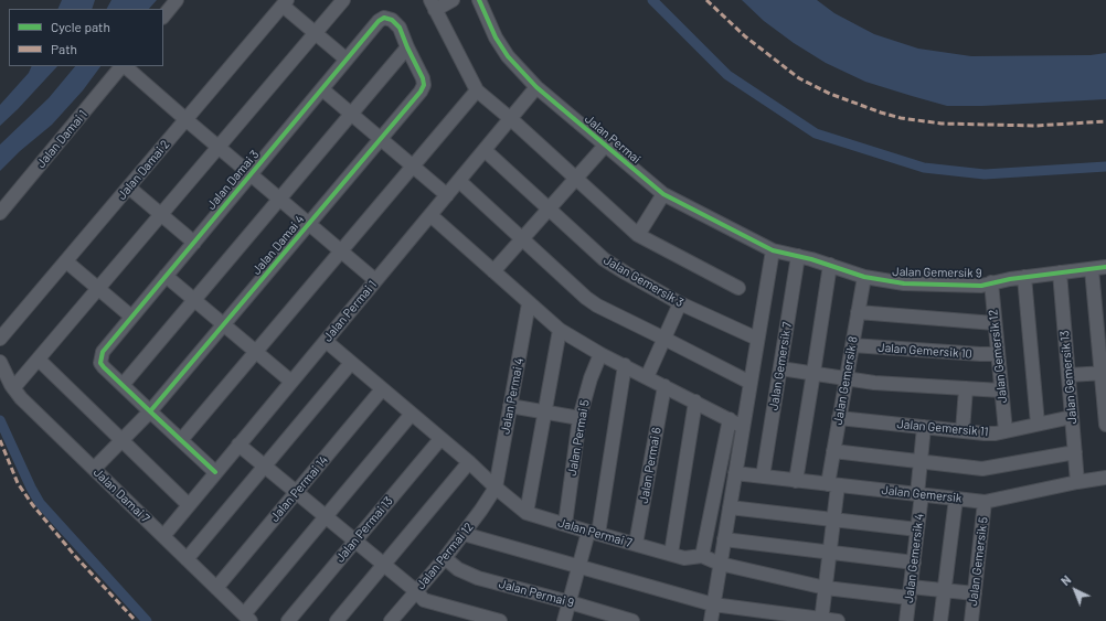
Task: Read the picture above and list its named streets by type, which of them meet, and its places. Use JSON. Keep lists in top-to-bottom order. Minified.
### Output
{"streets":{"street":["Jalan Damai 1","Jalan Permai","Jalan Damai 2","Jalan Damai 3","Jalan Damai 4","Jalan Gemersik 9","Jalan Gemersik 3","Jalan Permai 1","Jalan Gemersik 10","Jalan Gemersik 12","Jalan Gemersik 7","Jalan Gemersik 13","Jalan Gemersik 8","Jalan Permai 4","Jalan Gemersik 11","Jalan Permai 5","Jalan Permai 6","Jalan Permai 14","Jalan Gemersik","Jalan Damai 7","Jalan Permai 13","Jalan Permai 7","Jalan Permai 12","Jalan Gemersik 4","Jalan Gemersik 5","Jalan Permai 9"]},"crossings":[["Jalan Permai","Jalan Gemersik 9"],["Jalan Permai","Jalan Permai 1"],["Jalan Damai 3","Jalan Damai 4"],["Jalan Damai 4","Jalan Damai 7"],["Jalan Gemersik 9","Jalan Gemersik 12"],["Jalan Gemersik 9","Jalan Gemersik 7"],["Jalan Gemersik 9","Jalan Gemersik 13"],["Jalan Gemersik 9","Jalan Gemersik 8"],["Jalan Gemersik 3","Jalan Permai 1"],["Jalan Permai 1","Jalan Damai 7"],["Jalan Permai 1","Jalan Permai 7"],["Jalan Gemersik 10","Jalan Gemersik 12"],["Jalan Gemersik 10","Jalan Gemersik 8"],["Jalan Gemersik 12","Jalan Gemersik 11"],["Jalan Gemersik 7","Jalan Gemersik"],["Jalan Gemersik 13","Jalan Gemersik 11"],["Jalan Gemersik 13","Jalan Gemersik"],["Jalan Gemersik 8","Jalan Gemersik 11"],["Jalan Gemersik 8","Jalan Gemersik"],["Jalan Gemersik 8","Jalan Permai 7"],["Jalan Permai 4","Jalan Permai 7"],["Jalan Permai 4","Jalan Permai 12"],["Jalan Gemersik 11","Jalan Gemersik 4"],["Jalan Permai 5","Jalan Permai 7"],["Jalan Permai 6","Jalan Permai 7"],["Jalan Permai 14","Jalan Damai 7"],["Jalan Permai 14","Jalan Permai 7"],["Jalan Gemersik","Jalan Gemersik 4"],["Jalan Gemersik","Jalan Gemersik 5"],["Jalan Permai 13","Jalan Permai 7"],["Jalan Permai 7","Jalan Permai 12"],["Jalan Permai 7","Jalan Gemersik 4"],["Jalan Permai 7","Jalan Gemersik 5"],["Jalan Permai 12","Jalan Permai 9"]],"legend":["Cycle path","Path"],"north":"top left"}
